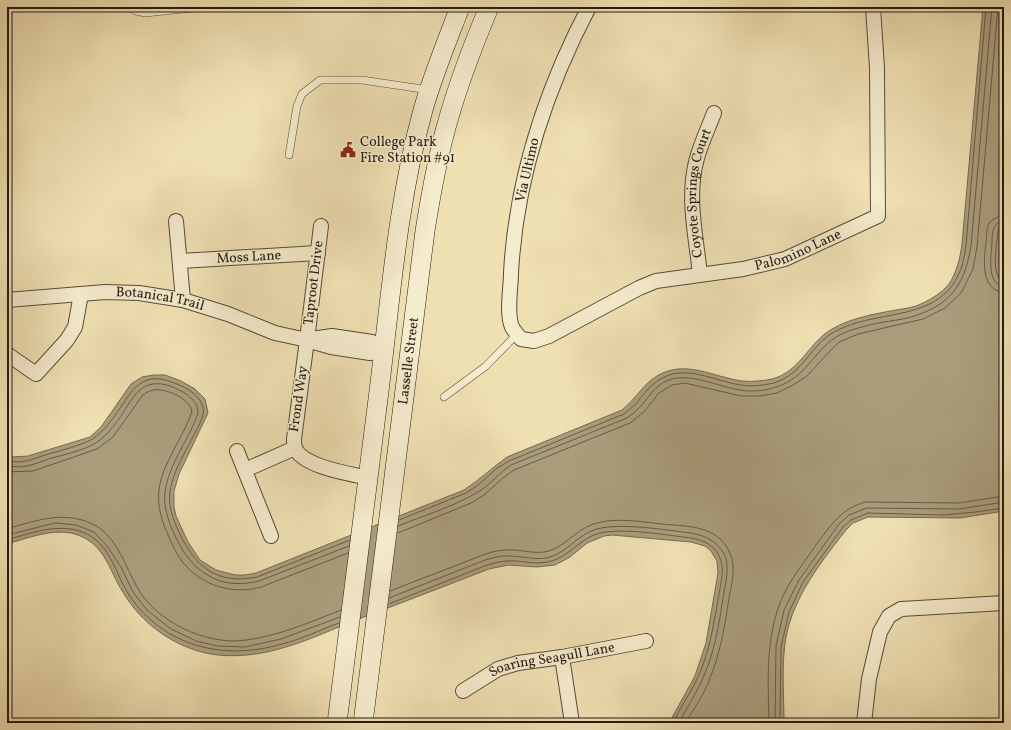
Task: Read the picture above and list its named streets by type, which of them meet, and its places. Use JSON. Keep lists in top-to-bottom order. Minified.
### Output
{"streets":{"main road":["Lasselle Street"],"street":["Via Ultimo","Coyote Springs Court","Palomino Lane","Moss Lane","Taproot Drive","Botanical Trail","Frond Way","Soaring Seagull Lane"]},"crossings":[["Via Ultimo","Palomino Lane"],["Coyote Springs Court","Palomino Lane"],["Moss Lane","Taproot Drive"],["Taproot Drive","Botanical Trail"],["Taproot Drive","Frond Way"],["Botanical Trail","Lasselle Street"],["Botanical Trail","Frond Way"],["Lasselle Street","Frond Way"]],"places":{"public building":["College Park Fire Station #91"]}}
